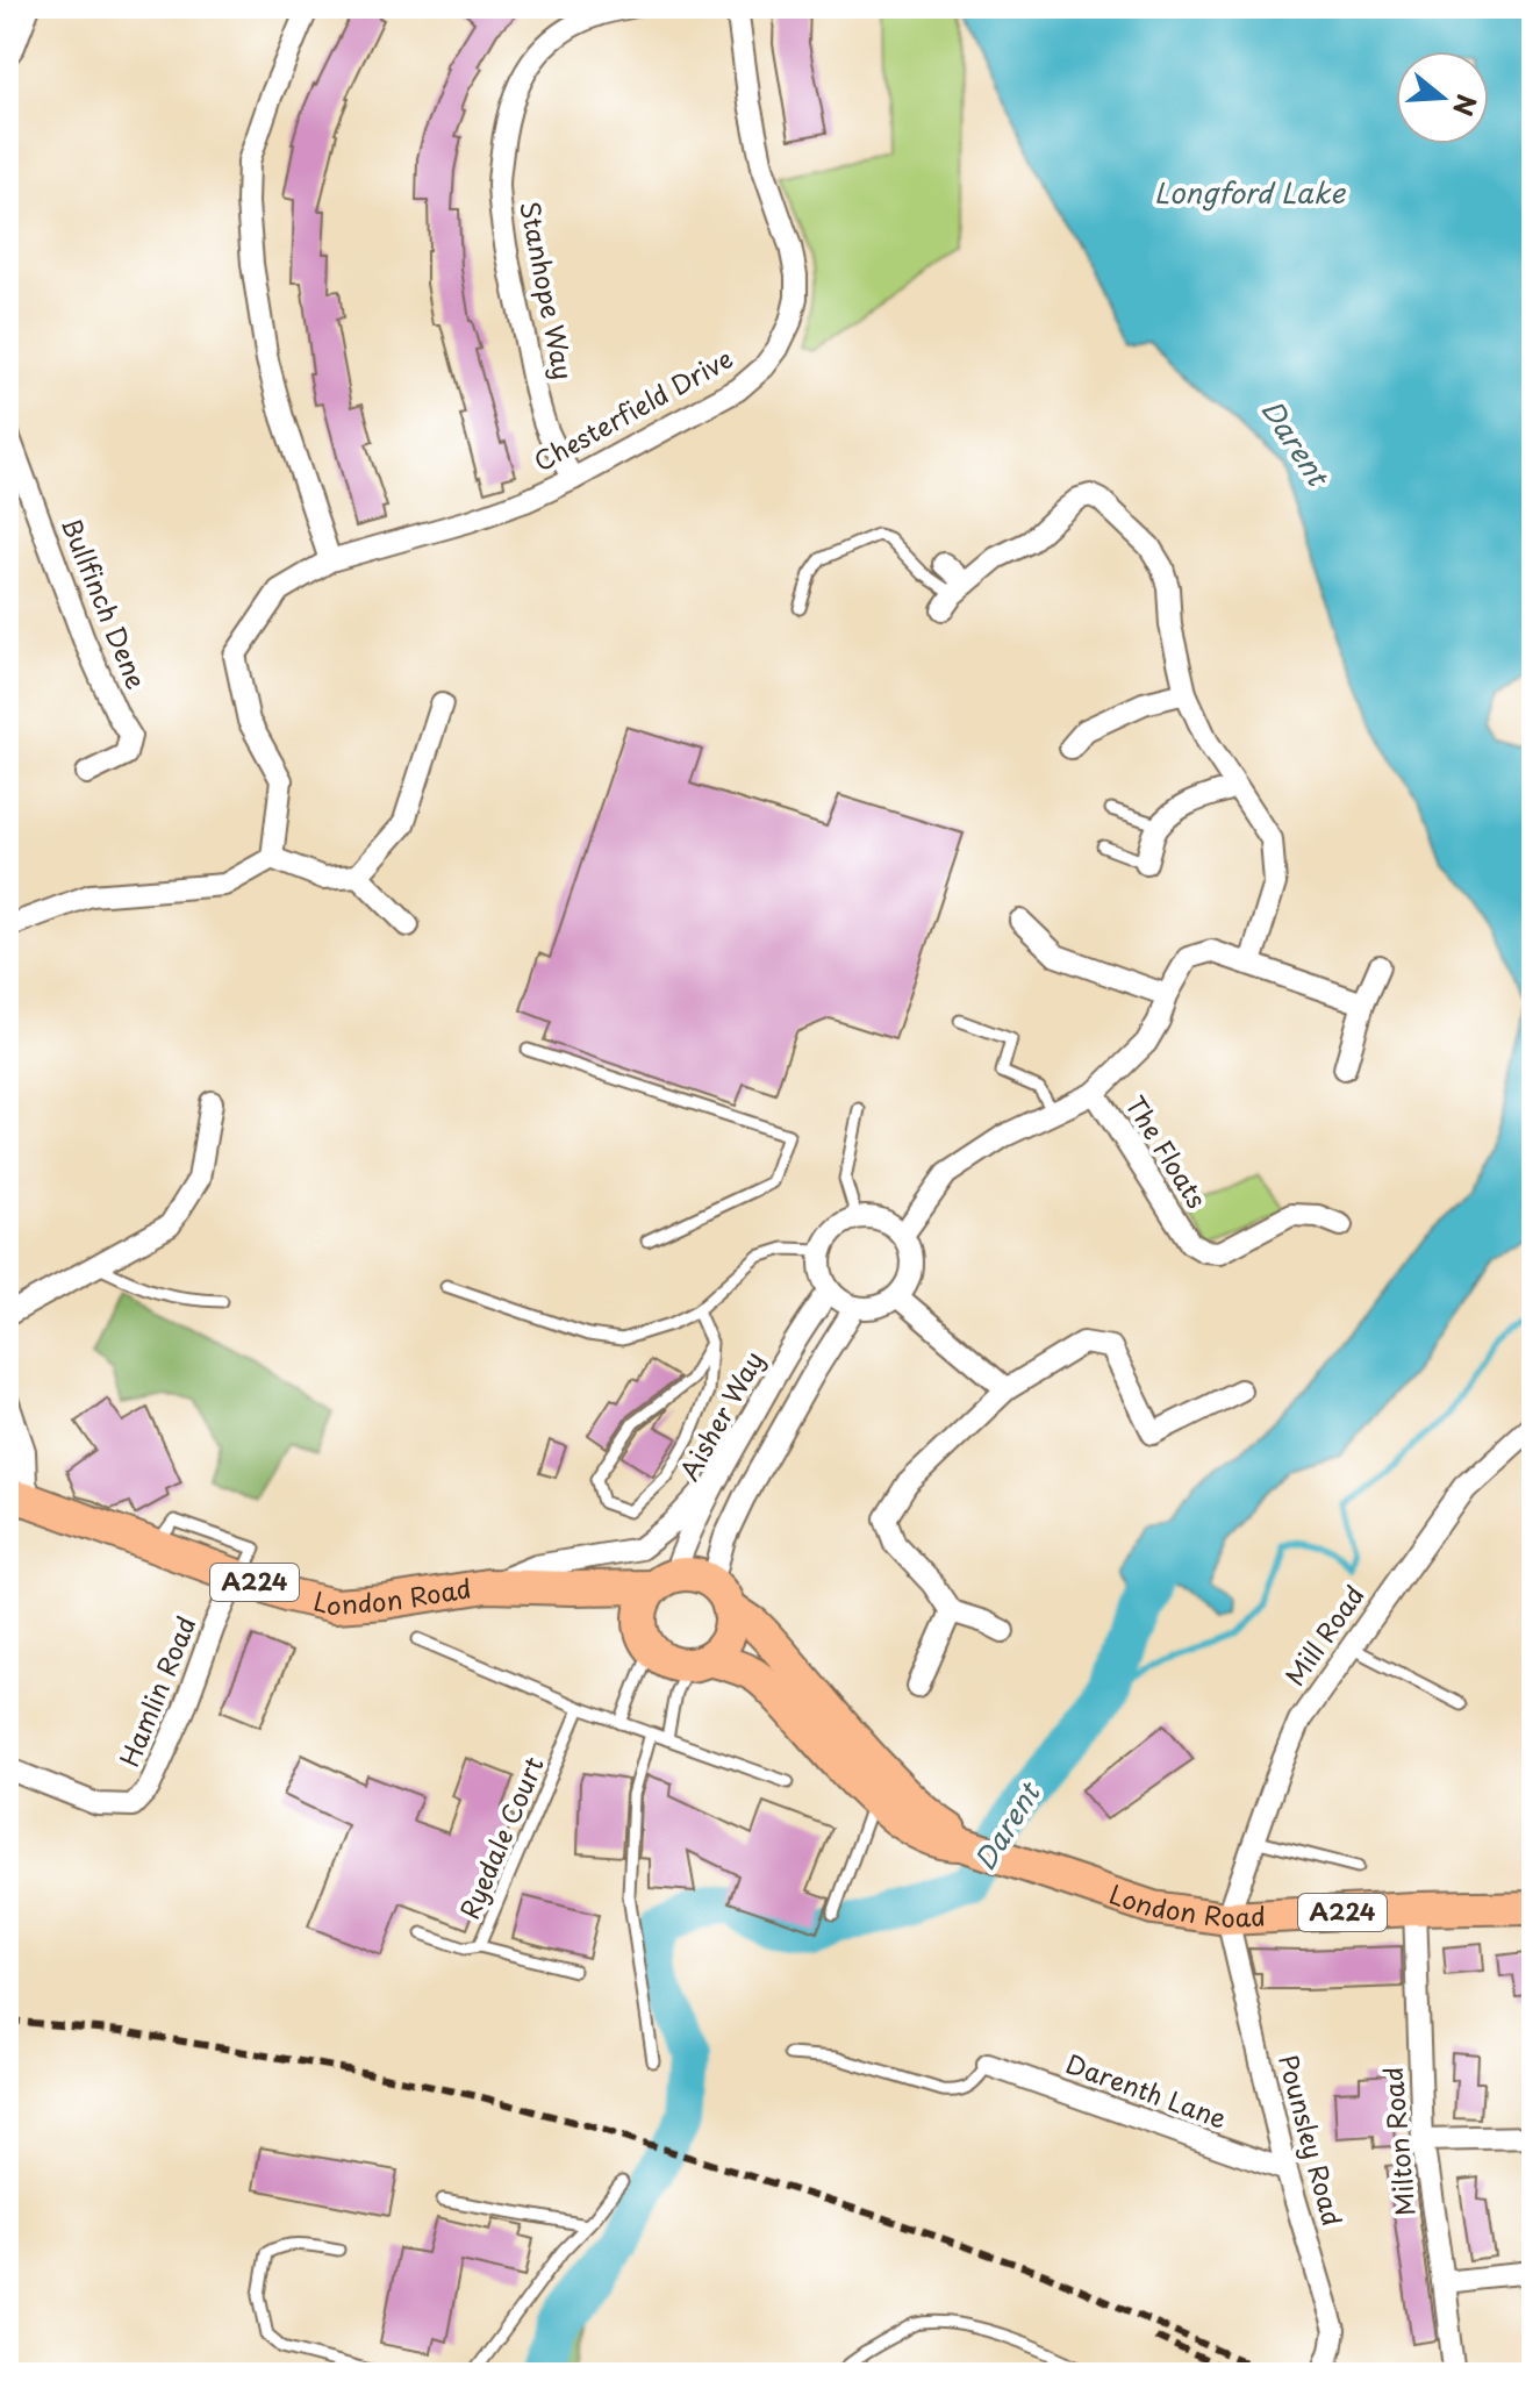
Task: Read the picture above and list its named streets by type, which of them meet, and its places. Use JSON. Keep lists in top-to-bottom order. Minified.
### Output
{"streets":{"main road":["A224","London Road"],"street":["Stanhope Way","Chesterfield Drive","Bullfinch Dene","The Floats","Aisher Way","Mill Road","Hamlin Road","Darenth Lane","Pounsley Road","Milton Road"],"lane":["Ryedale Court"]},"crossings":[["Stanhope Way","Chesterfield Drive"],["Aisher Way","London Road"],["London Road","Mill Road"],["London Road","Hamlin Road"],["London Road","Pounsley Road"],["London Road","Milton Road"],["Mill Road","Pounsley Road"],["Darenth Lane","Pounsley Road"]],"water":["Longford Lake","Darent"],"north":"right"}
